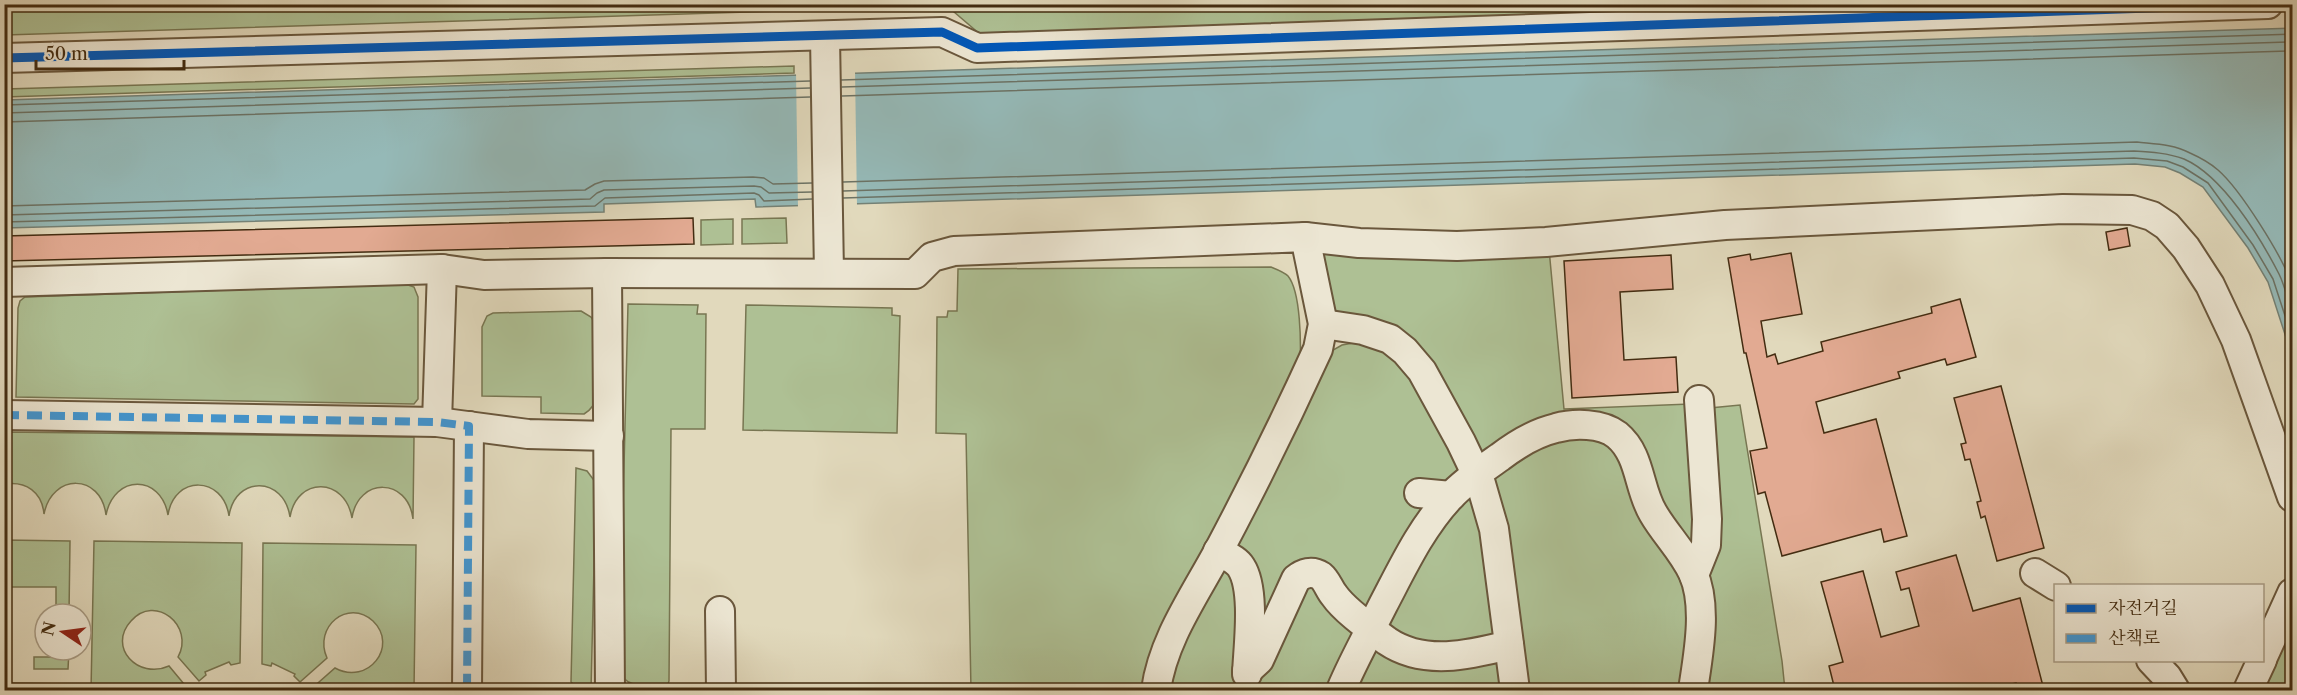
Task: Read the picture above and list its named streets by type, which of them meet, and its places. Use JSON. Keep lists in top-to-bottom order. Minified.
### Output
{"legend":["자전거길","산책로"],"scale_bar":"50 m","north":"left"}
